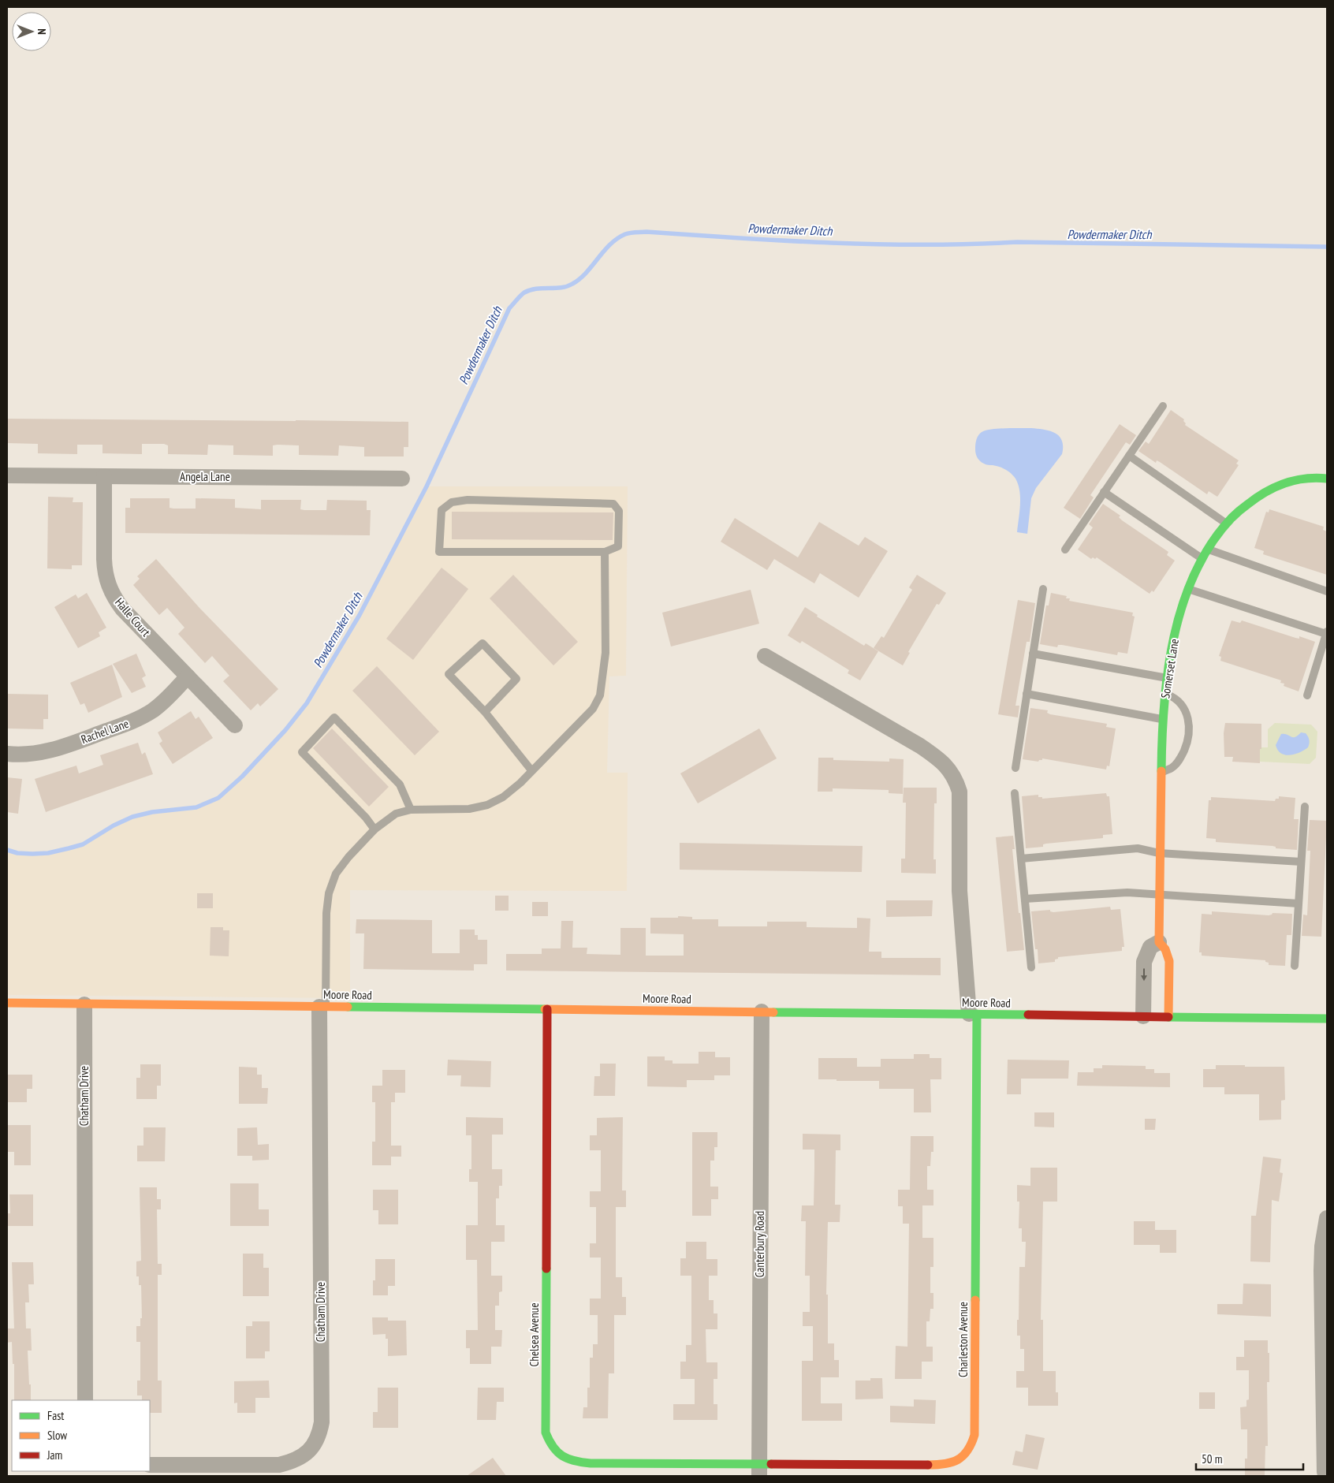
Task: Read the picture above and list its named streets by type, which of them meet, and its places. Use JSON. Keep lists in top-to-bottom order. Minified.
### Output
{"streets":{"street":["Angela Lane","Halle Court","Somerset Lane","Rachel Lane","Moore Road","Chatham Drive","Canterbury Road","Chelsea Avenue","Charleston Avenue"]},"crossings":[["Angela Lane","Halle Court"],["Halle Court","Rachel Lane"],["Somerset Lane","Moore Road"],["Moore Road","Chatham Drive"],["Moore Road","Canterbury Road"],["Moore Road","Chelsea Avenue"],["Moore Road","Charleston Avenue"],["Canterbury Road","Chelsea Avenue"],["Canterbury Road","Charleston Avenue"],["Chelsea Avenue","Charleston Avenue"]],"water":["Powdermaker Ditch"],"legend":["Fast","Slow","Jam"],"scale_bar":"50 m","north":"right"}
